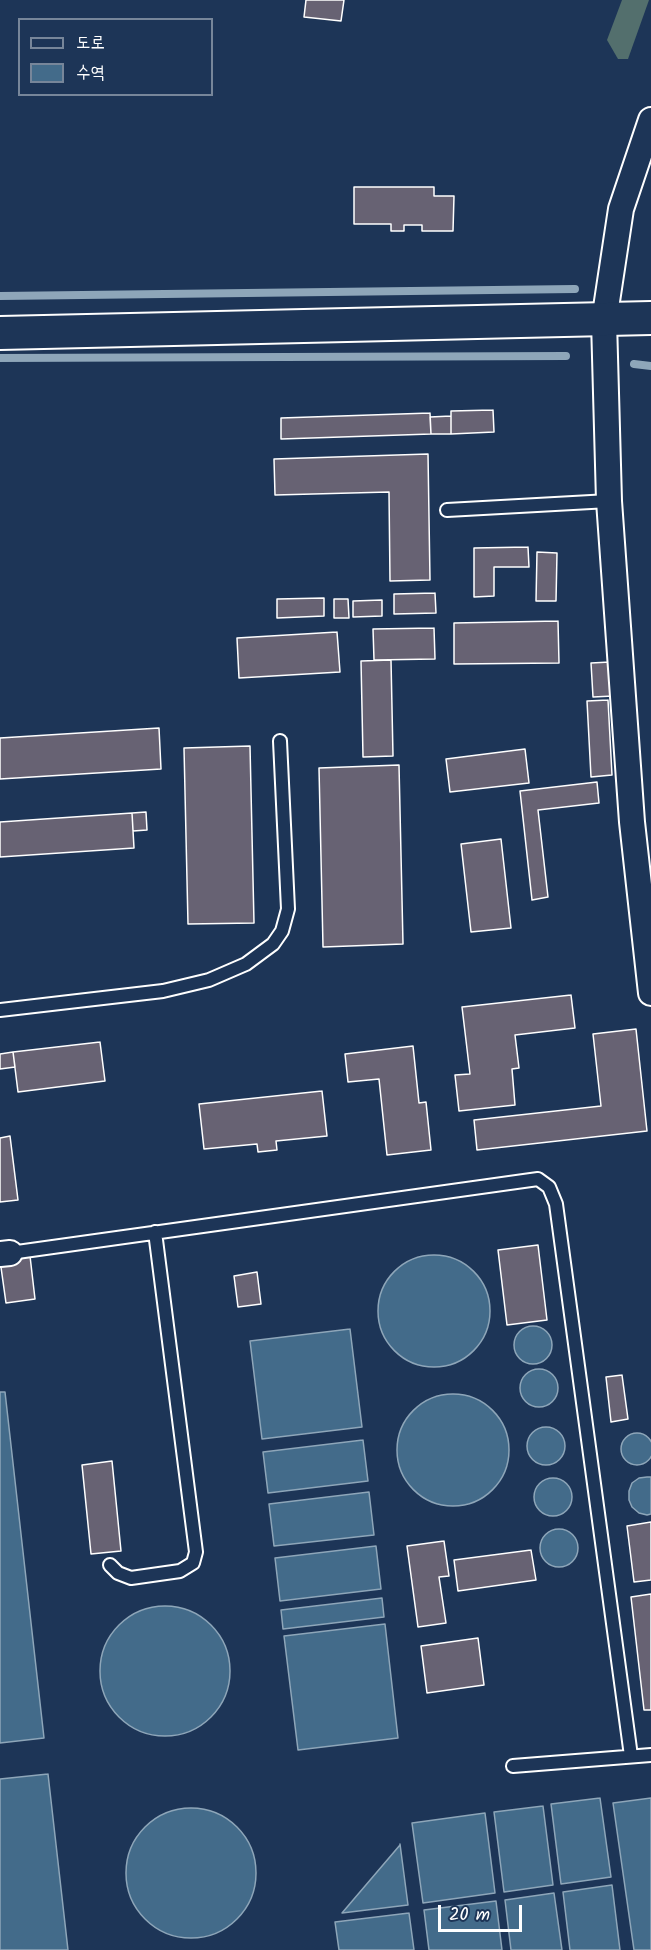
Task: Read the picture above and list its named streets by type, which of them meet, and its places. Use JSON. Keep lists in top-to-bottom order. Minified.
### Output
{"legend":["도로","수역"],"scale_bar":"20 m"}
